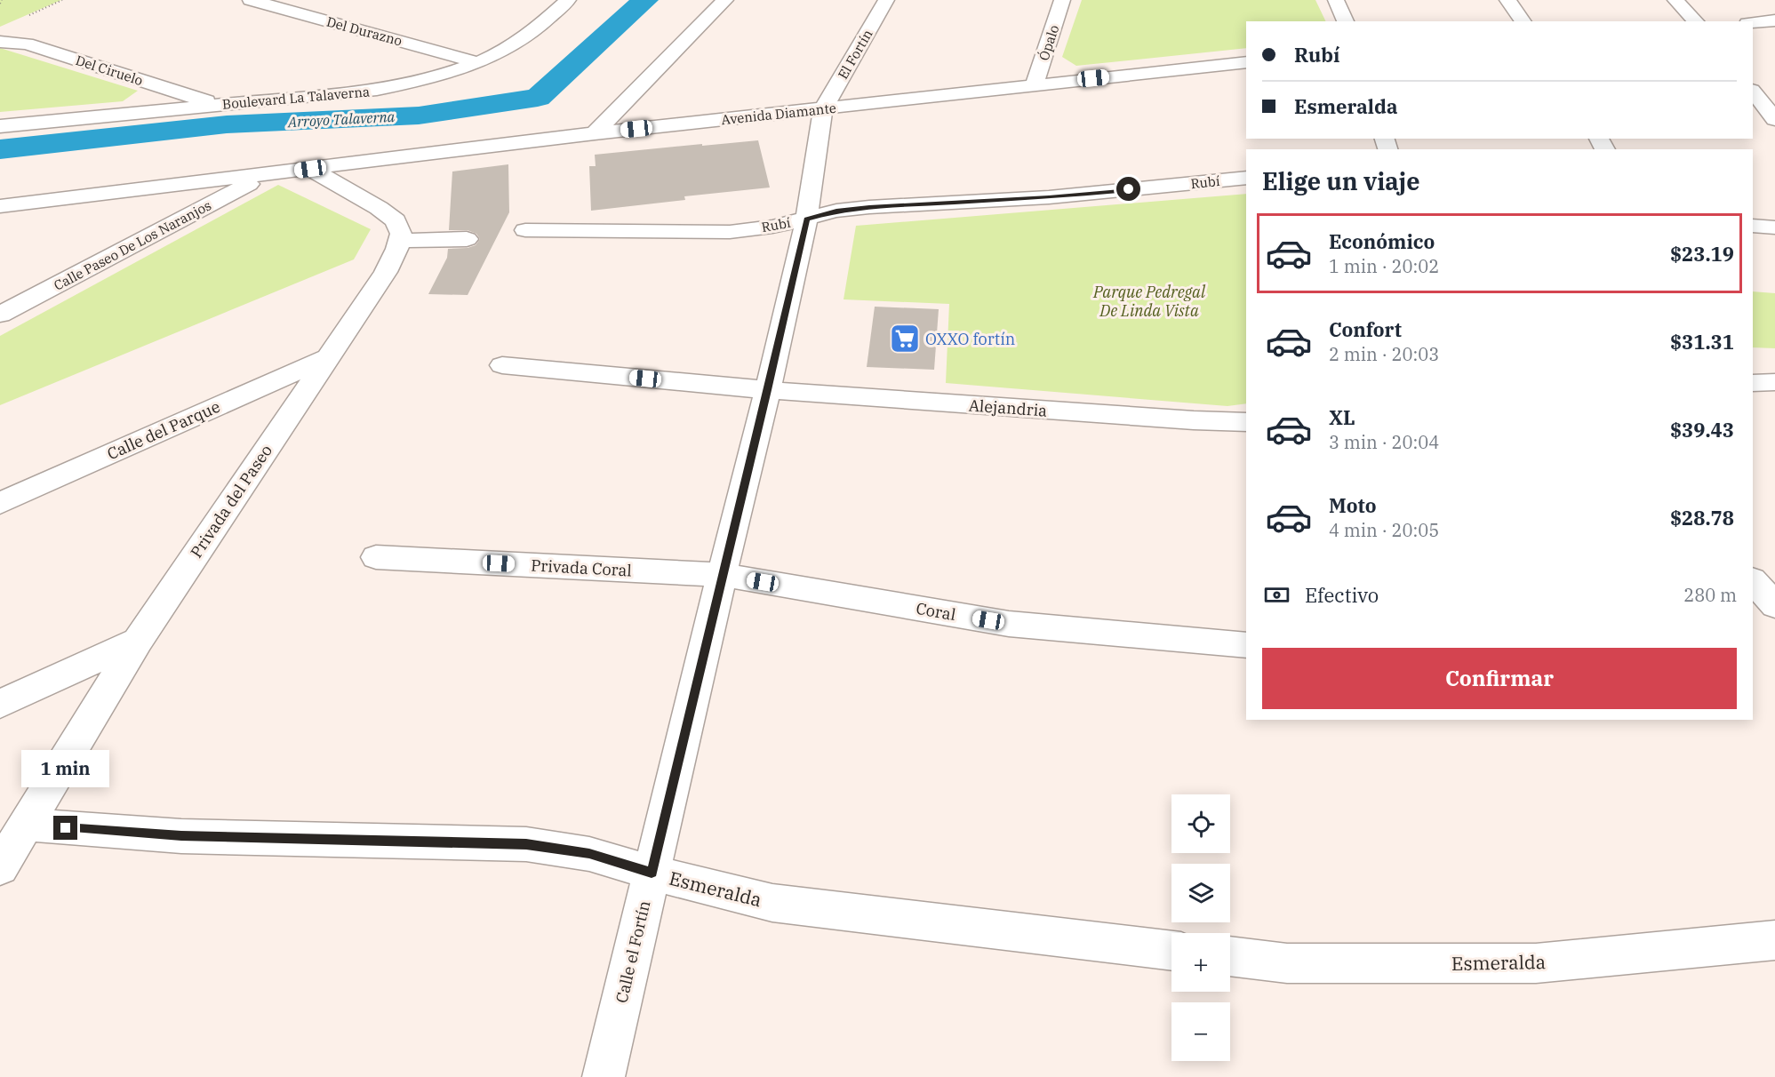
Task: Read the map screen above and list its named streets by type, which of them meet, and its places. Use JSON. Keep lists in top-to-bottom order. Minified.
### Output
{"streets":{"street":["Del Durazno","Ópalo","El Fortín","Del Ciruelo","Boulevard La Talaverna","Avenida Diamante","Rubí","Calle Paseo De Los Naranjos","Alejandria","Calle del Parque","Privada del Paseo","Privada Coral","Coral","Esmeralda","Calle el Fortín"]},"crossings":[["Del Durazno","Boulevard La Talaverna"],["Ópalo","Avenida Diamante"],["El Fortín","Avenida Diamante"],["El Fortín","Calle el Fortín"],["Del Ciruelo","Boulevard La Talaverna"],["Avenida Diamante","Calle el Fortín"],["Rubí","Calle el Fortín"],["Alejandria","Calle el Fortín"],["Calle del Parque","Privada del Paseo"],["Privada del Paseo","Esmeralda"],["Privada Coral","Coral"],["Privada Coral","Calle el Fortín"],["Coral","Calle el Fortín"],["Esmeralda","Calle el Fortín"]],"water":["Arroyo Talaverna"],"parks":["Parque Pedregal De Linda Vista"],"places":{"supermarket":["OXXO fortín"]},"page":{"banner":["Rubí","Esmeralda"],"heading":"Elige un viaje","list":[{"name":"Económico","note":"1 min · 20:02","value":"$23.19"},{"name":"Confort","note":"2 min · 20:03","value":"$31.31"},{"name":"XL","note":"3 min · 20:04","value":"$39.43"},{"name":"Moto","note":"4 min · 20:05","value":"$28.78"}],"pay":["Efectivo","280 m"],"buttons":"Confirmar","bubble":"1 min","map_buttons":["+","−"]}}
